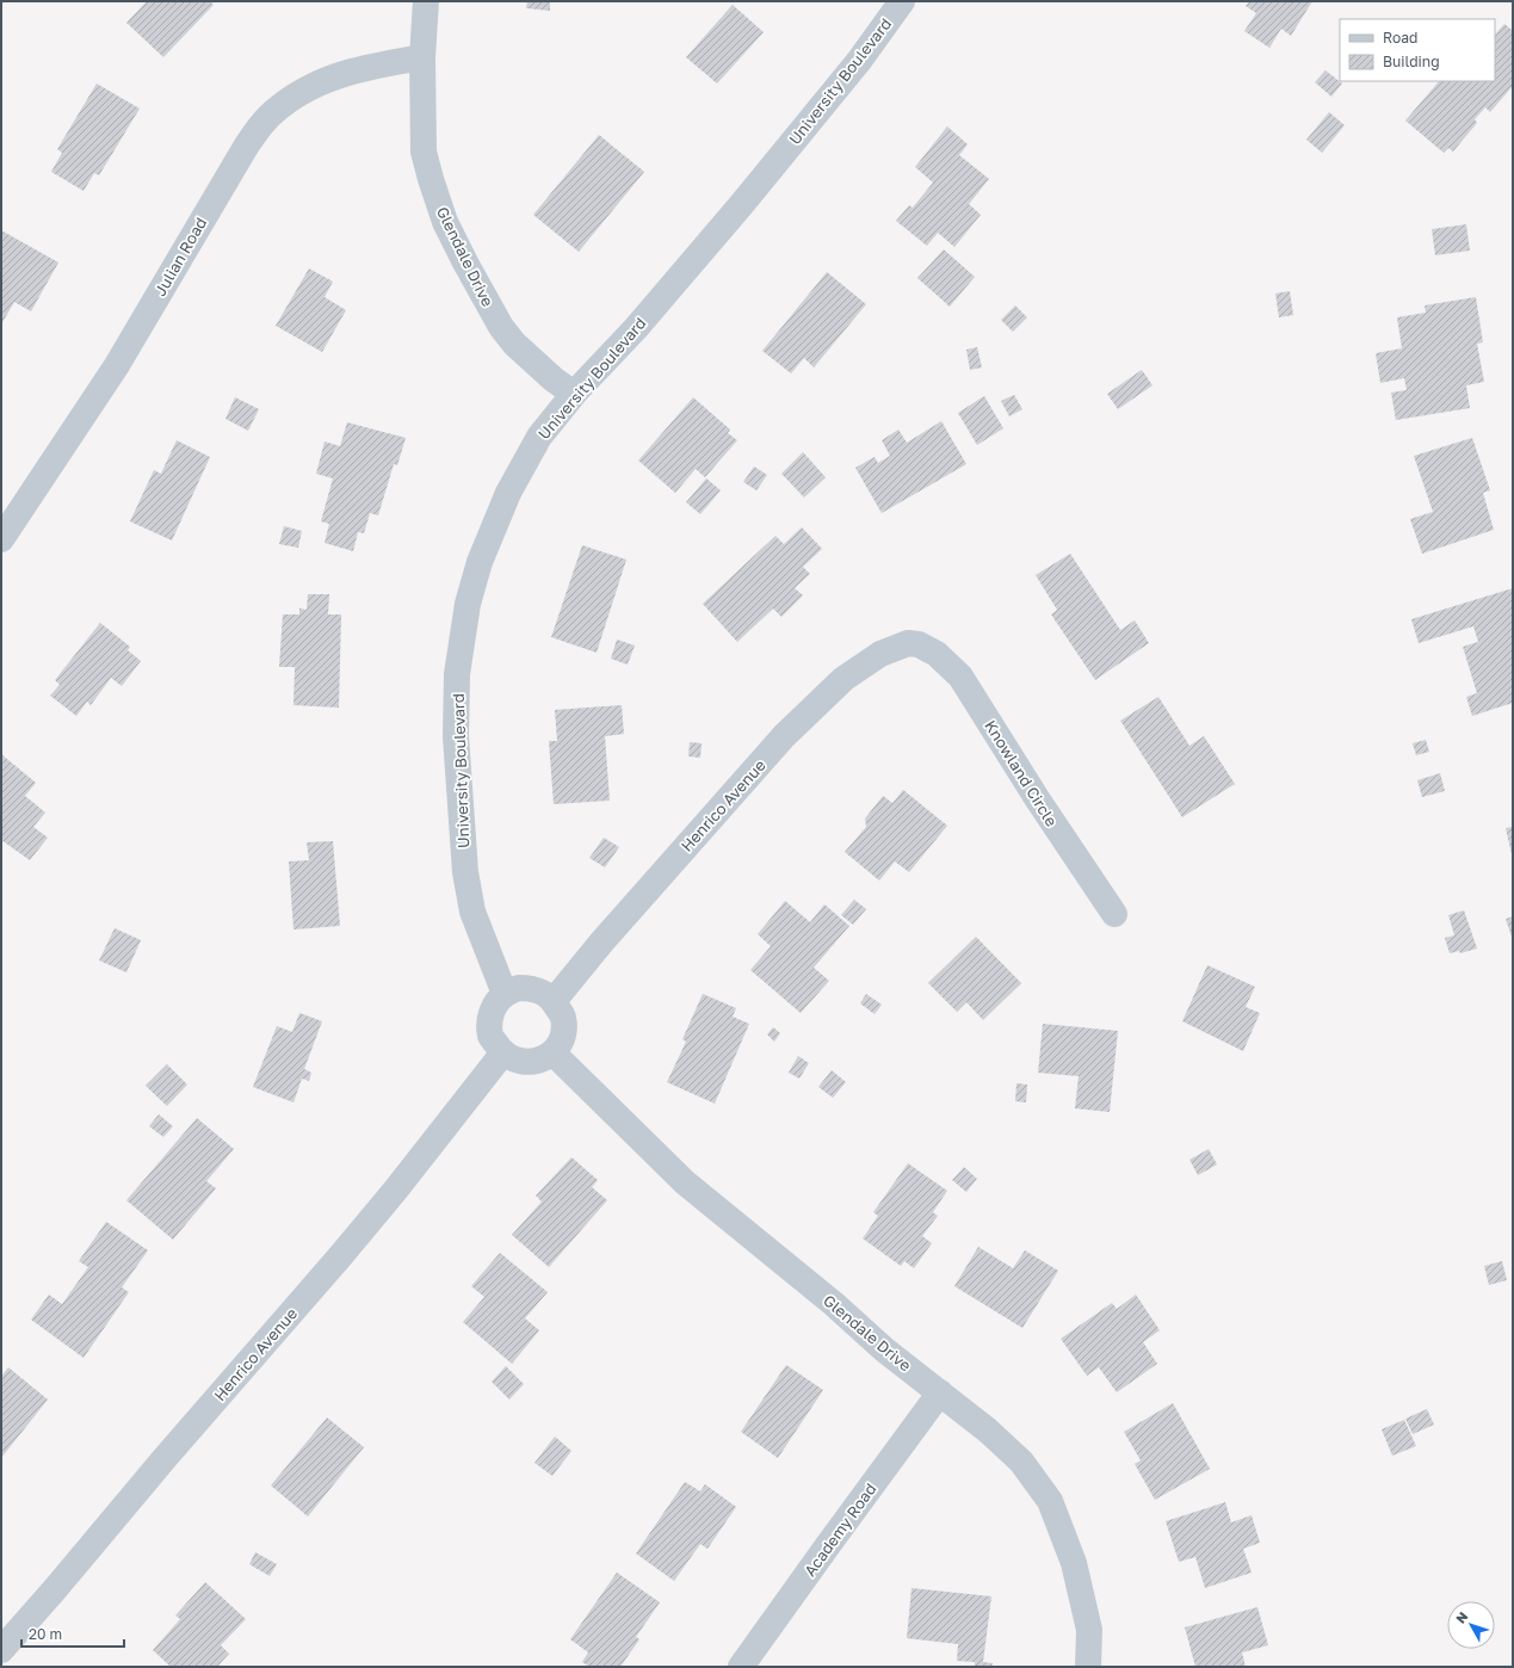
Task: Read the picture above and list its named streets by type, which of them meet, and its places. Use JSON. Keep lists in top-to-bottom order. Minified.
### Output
{"streets":{"street":["University Boulevard","Julian Road","Glendale Drive","Knowland Circle","Henrico Avenue","Academy Road"]},"crossings":[["University Boulevard","Glendale Drive"],["University Boulevard","Henrico Avenue"],["Julian Road","Glendale Drive"],["Glendale Drive","Henrico Avenue"],["Glendale Drive","Academy Road"],["Knowland Circle","Henrico Avenue"]],"legend":["Road","Building"],"scale_bar":"20 m","north":"top left"}
